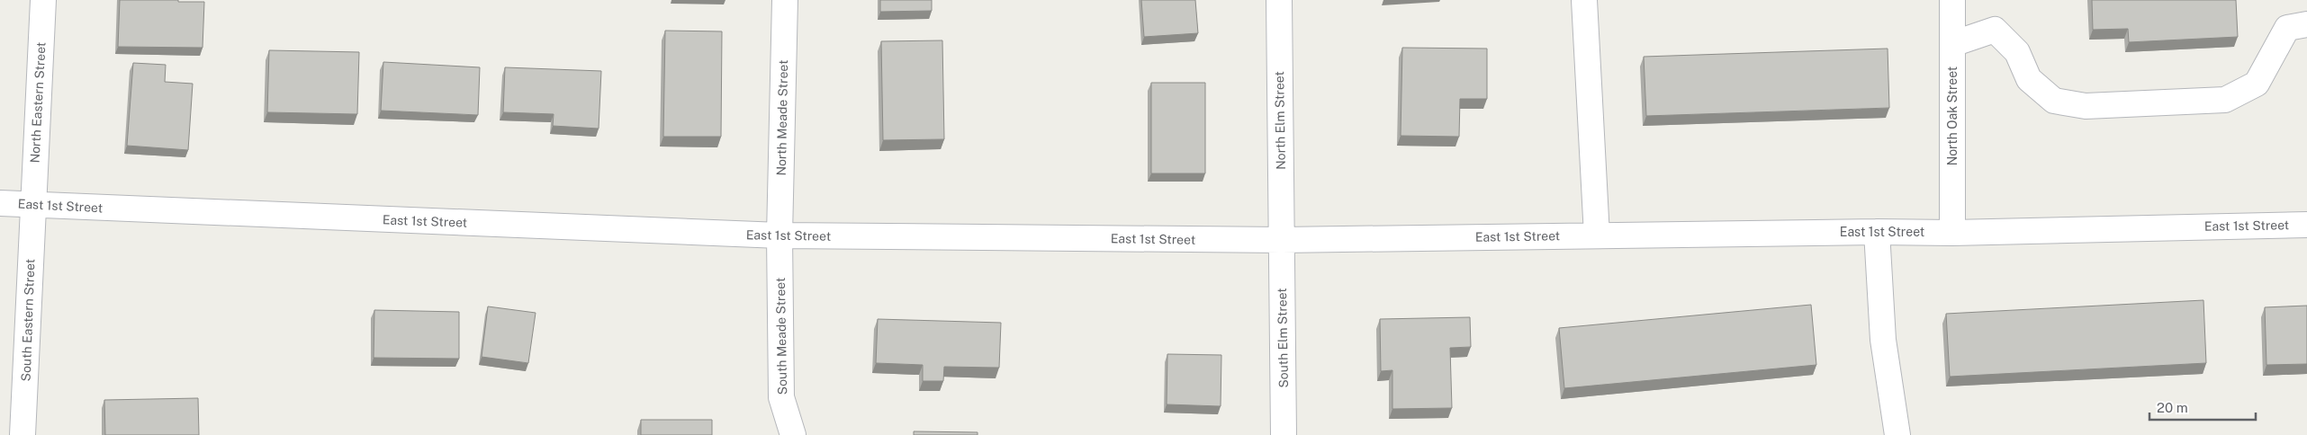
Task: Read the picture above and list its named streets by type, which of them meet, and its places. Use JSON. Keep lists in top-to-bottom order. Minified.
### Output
{"streets":{"street":["North Eastern Street","North Oak Street","North Meade Street","North Elm Street","East 1st Street","South Eastern Street","South Meade Street","South Elm Street"]},"crossings":[["North Eastern Street","East 1st Street"],["North Eastern Street","South Eastern Street"],["North Oak Street","East 1st Street"],["North Meade Street","East 1st Street"],["North Meade Street","South Meade Street"],["North Elm Street","East 1st Street"],["North Elm Street","South Elm Street"],["East 1st Street","South Eastern Street"],["East 1st Street","South Meade Street"],["East 1st Street","South Elm Street"]],"scale_bar":"20 m"}
